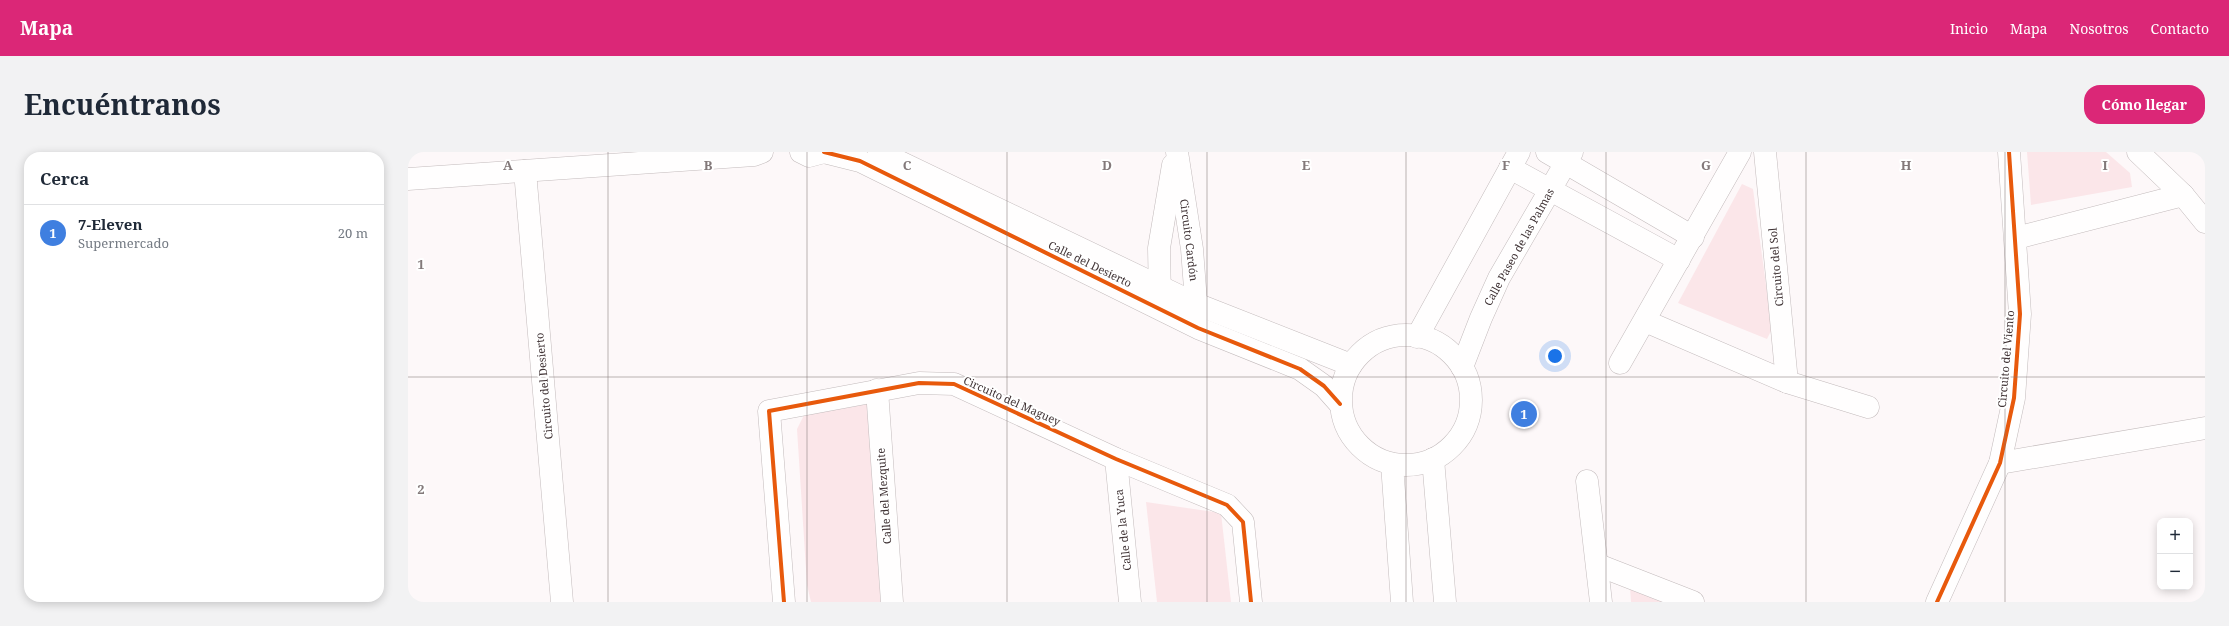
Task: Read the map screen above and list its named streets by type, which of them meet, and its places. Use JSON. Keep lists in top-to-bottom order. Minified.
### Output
{"streets":{"street":["Circuito Cardón","Calle Paseo de las Palmas","Calle del Desierto","Circuito del Sol","Circuito del Viento","Circuito del Desierto","Circuito del Maguey","Calle del Mezquite","Calle de la Yuca"]},"crossings":[["Circuito Cardón","Calle del Desierto"],["Calle Paseo de las Palmas","Calle del Desierto"],["Circuito del Maguey","Calle del Mezquite"],["Circuito del Maguey","Calle de la Yuca"]],"page":{"header":"Mapa","nav":["Inicio","Mapa","Nosotros","Contacto"],"title":"Encuéntranos","buttons":"Cómo llegar","heading":"Cerca","list":[{"mark":"1","name":"7-Eleven","note":"Supermercado","value":"20 m"}],"pins":"1","map_buttons":["+","−"]},"grid":{"columns":["A","B","C","D","E","F","G","H","I"],"rows":["1","2"]}}
